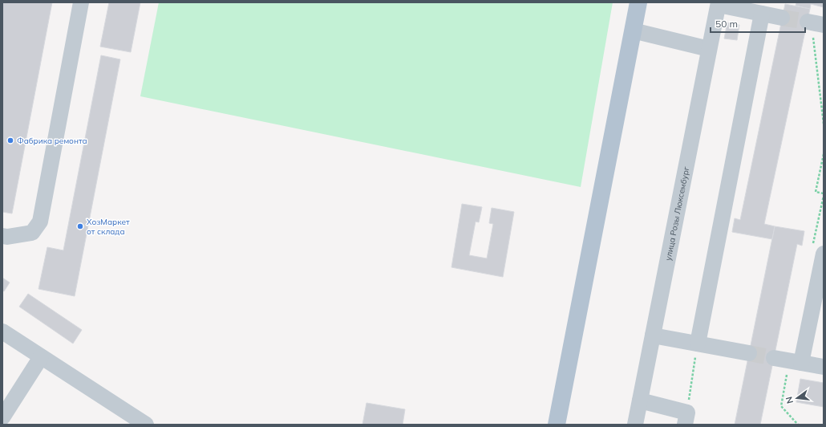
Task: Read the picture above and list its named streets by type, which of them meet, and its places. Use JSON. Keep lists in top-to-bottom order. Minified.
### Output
{"streets":{"street":["улица Розы Люксембург"]},"places":["Фабрика ремонта","ХозМаркет от склада"],"scale_bar":"50 m","north":"left"}
